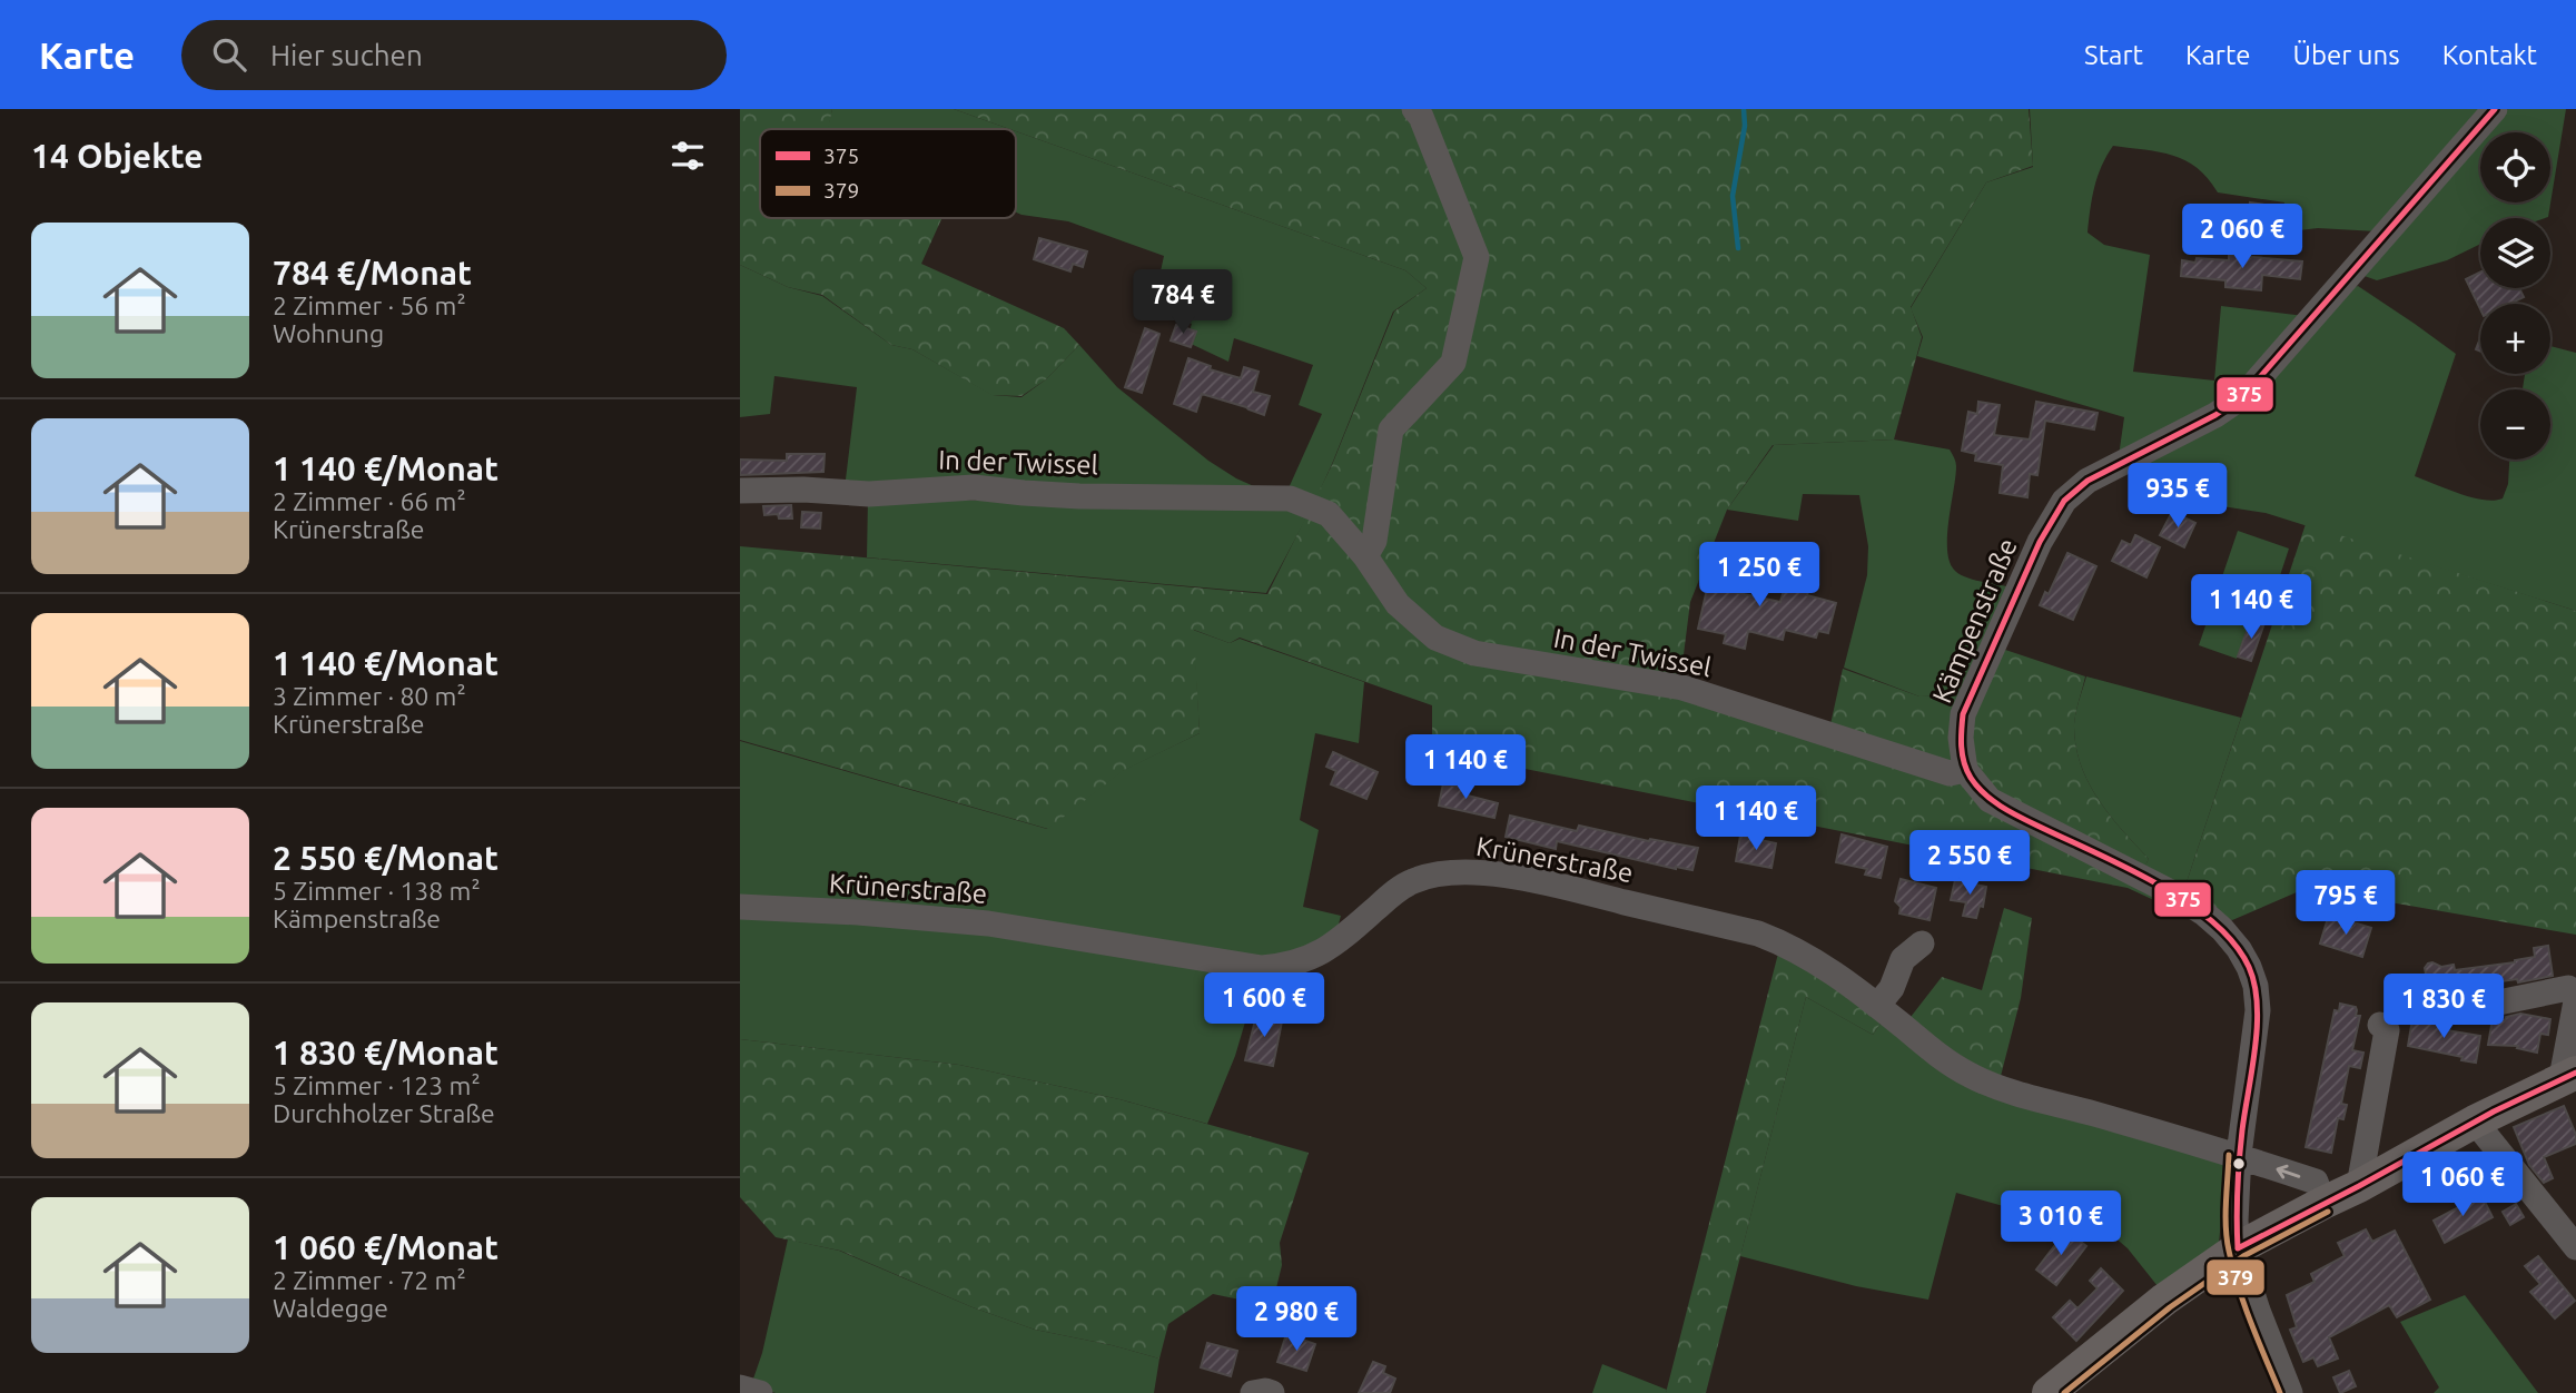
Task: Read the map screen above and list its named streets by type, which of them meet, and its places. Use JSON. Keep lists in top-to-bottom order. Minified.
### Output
{"streets":{"street":["In der Twissel","Kämpenstraße","Krünerstraße"]},"crossings":[["In der Twissel","Kämpenstraße"]],"lines":["transit line 375","transit line 379"],"legend":["375","379"],"page":{"header":"Karte","search":"Hier suchen","nav":["Start","Karte","Über uns","Kontakt"],"heading":"14 Objekte","map_buttons":["+","−"],"list":[{"name":"784 €/Monat","note":"2 Zimmer · 56 m² · Wohnung"},{"name":"1 140 €/Monat","note":"2 Zimmer · 66 m² · Krünerstraße"},{"name":"1 140 €/Monat","note":"3 Zimmer · 80 m² · Krünerstraße"},{"name":"2 550 €/Monat","note":"5 Zimmer · 138 m² · Kämpenstraße"},{"name":"1 830 €/Monat","note":"5 Zimmer · 123 m² · Durchholzer Straße"},{"name":"1 060 €/Monat","note":"2 Zimmer · 72 m² · Waldegge"}],"price":["2 060 €","784 €","935 €","1 250 €","1 140 €","1 140 €","1 140 €","2 550 €","795 €","1 600 €","1 830 €","1 060 €","3 010 €","2 980 €"]}}
